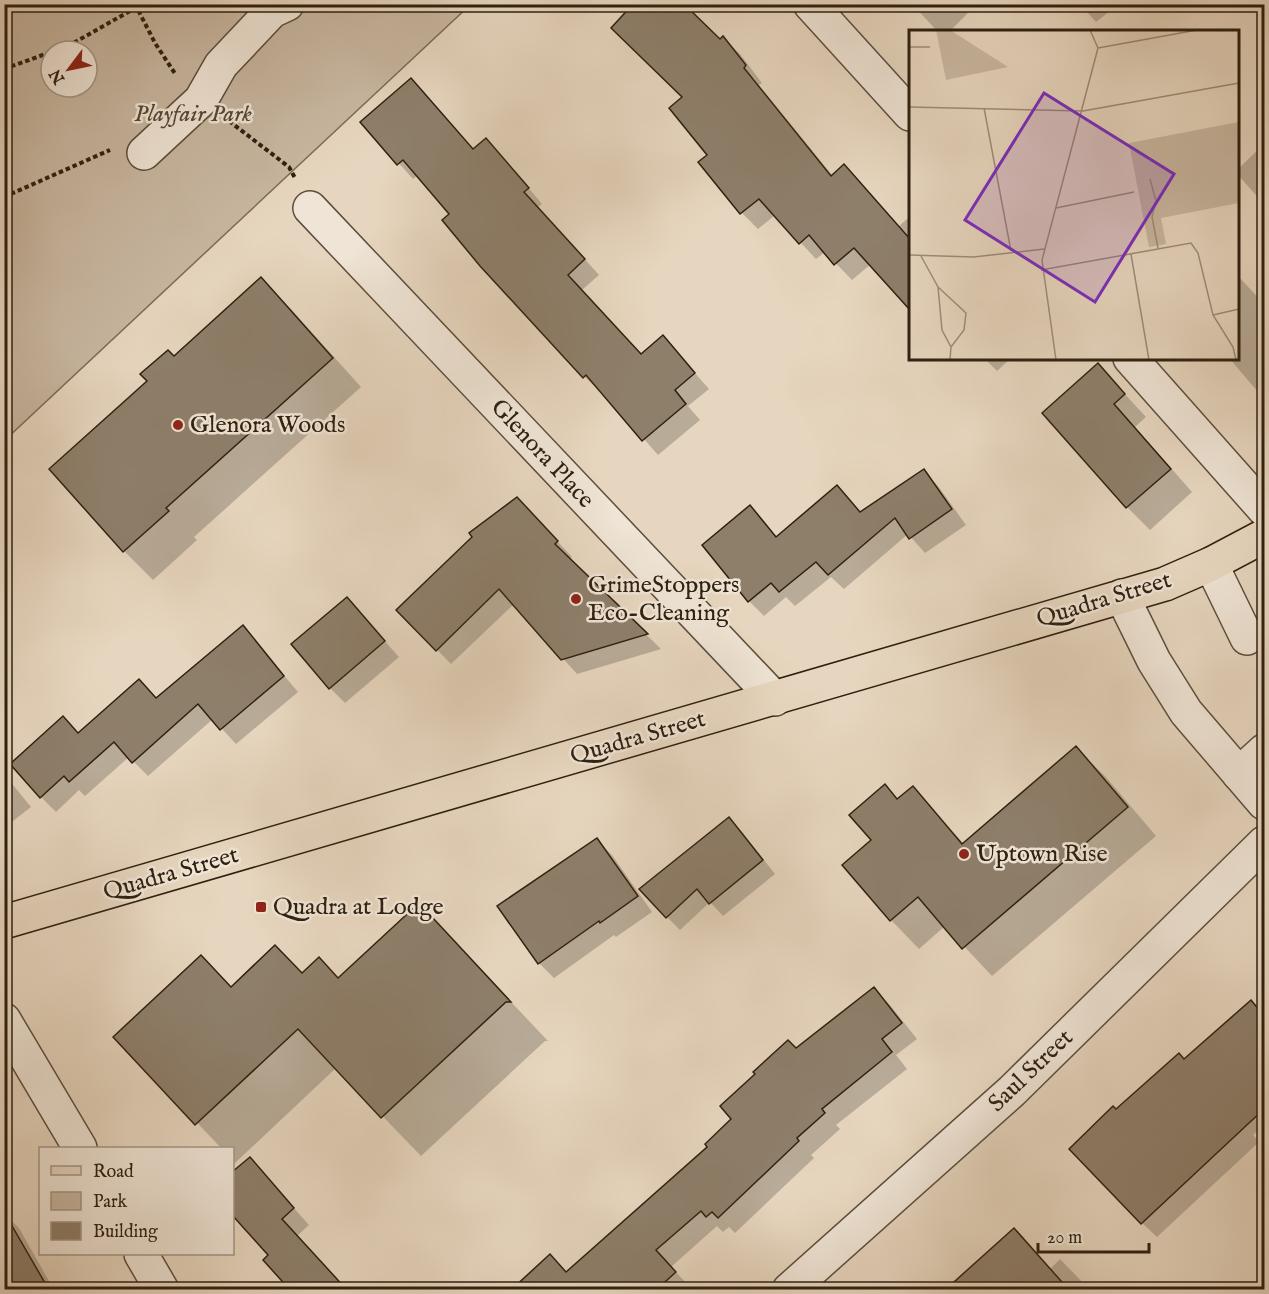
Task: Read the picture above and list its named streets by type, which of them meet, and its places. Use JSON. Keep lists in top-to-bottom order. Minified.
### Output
{"streets":{"main road":["Quadra Street"],"street":["Glenora Place","Saul Street"]},"crossings":[["Glenora Place","Quadra Street"]],"parks":["Playfair Park"],"places":{"other":["Glenora Woods","GrimeStoppers Eco-Cleaning","Uptown Rise"],"transit":["Quadra at Lodge"]},"legend":["Road","Park","Building"],"scale_bar":"20 m","north":"bottom left"}
